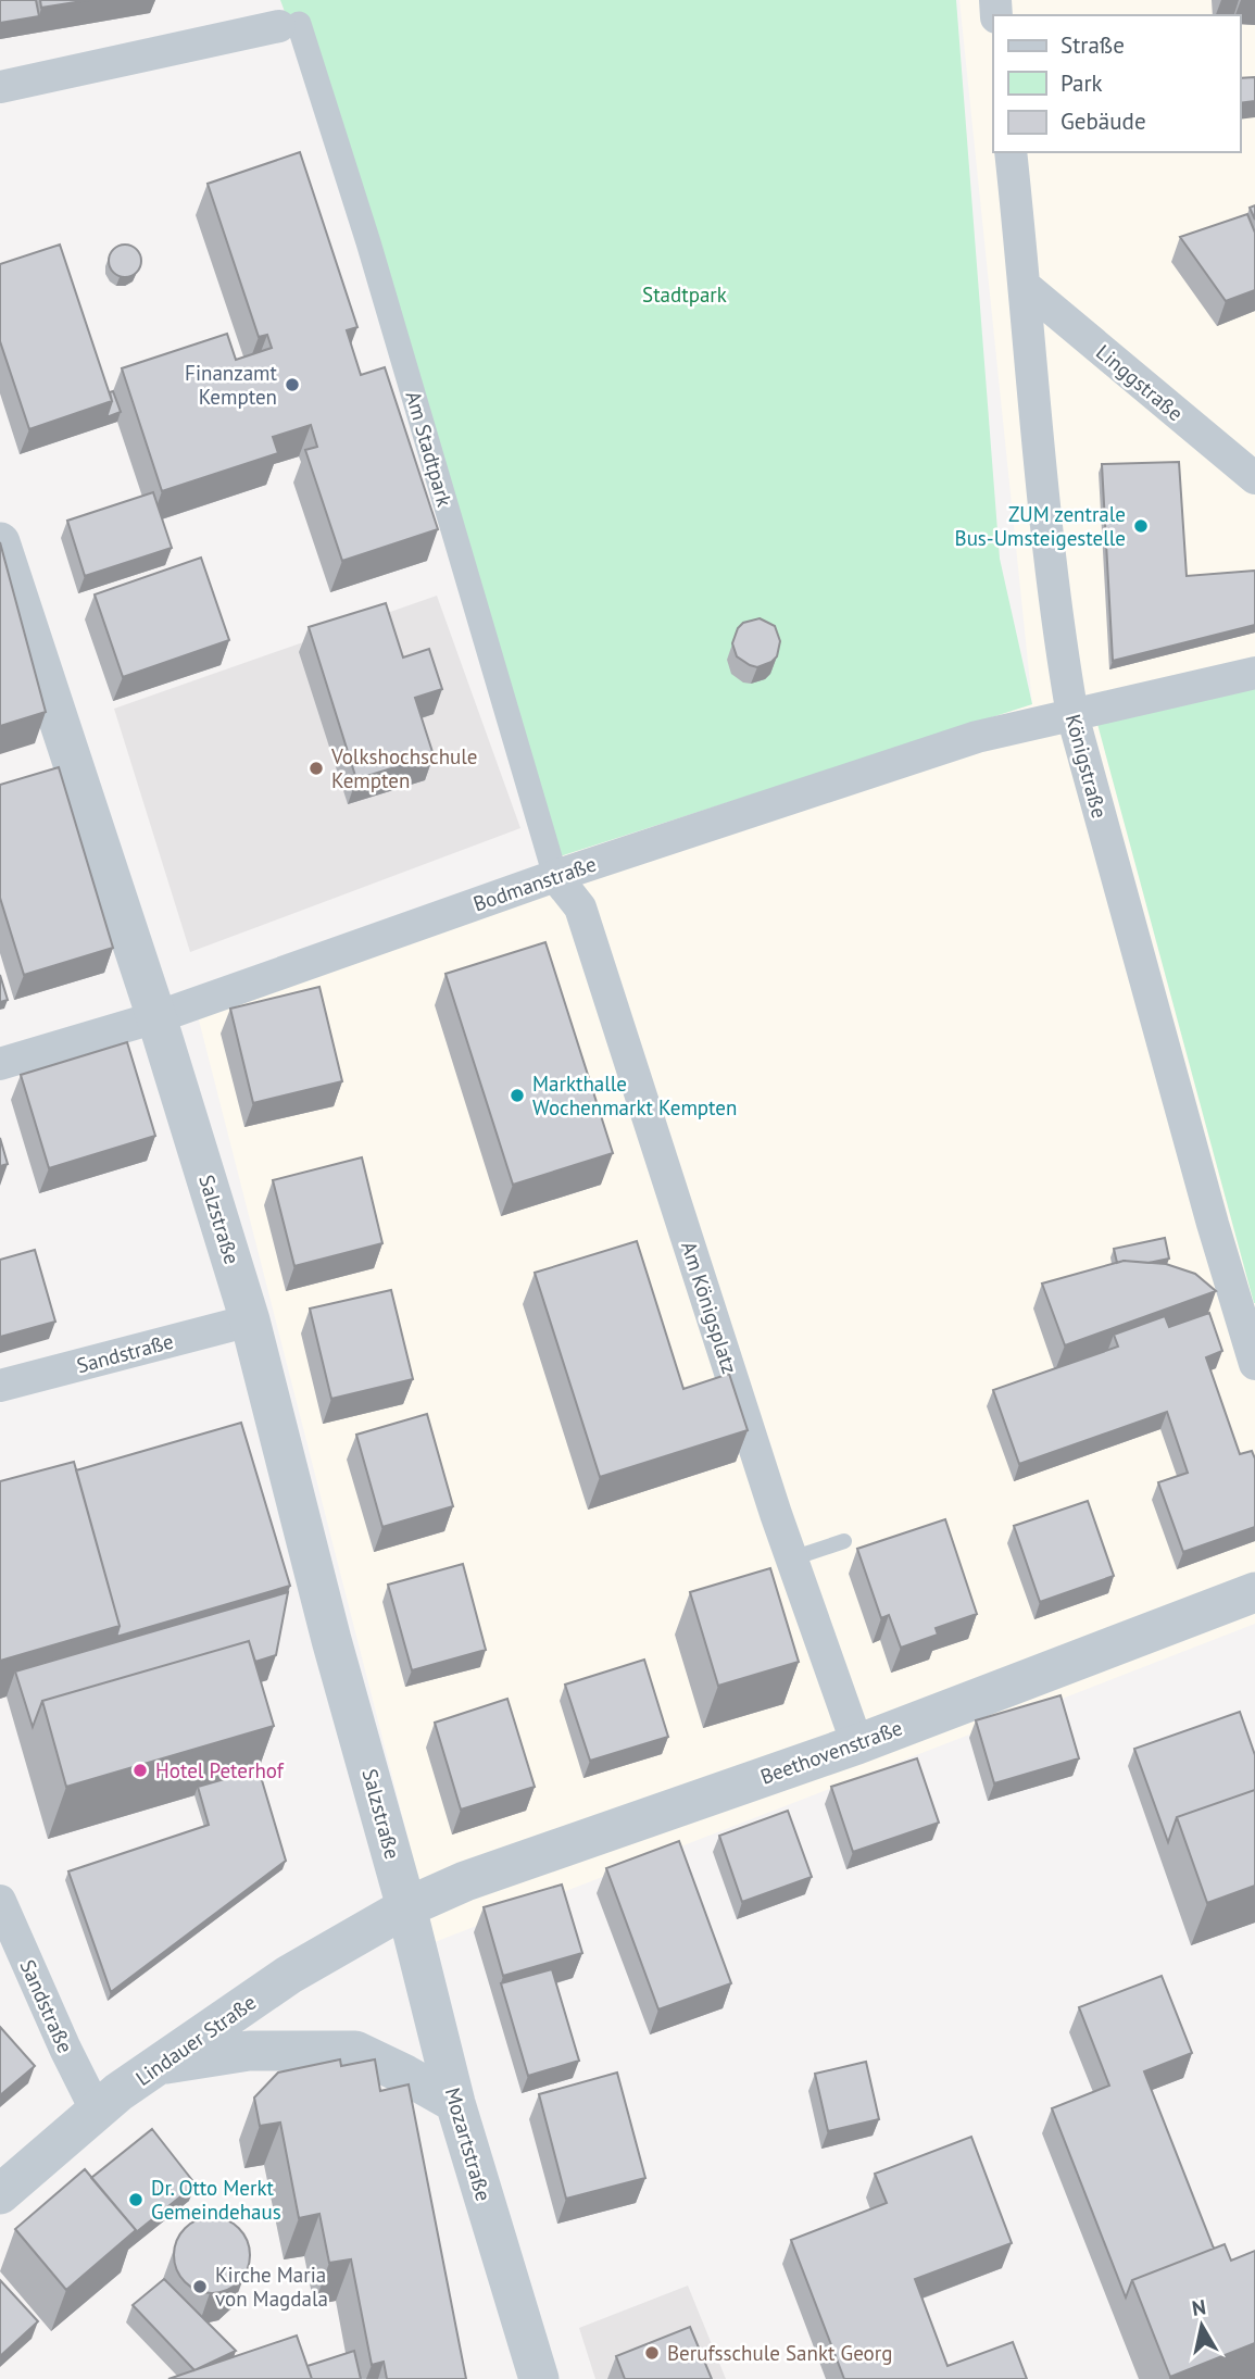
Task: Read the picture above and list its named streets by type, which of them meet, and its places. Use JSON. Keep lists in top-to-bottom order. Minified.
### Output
{"streets":{"street":["Linggstraße","Am Stadtpark","Königstraße","Bodmanstraße","Salzstraße","Am Königsplatz","Sandstraße","Beethovenstraße","Lindauer Straße","Mozartstraße"]},"crossings":[["Linggstraße","Königstraße"],["Am Stadtpark","Bodmanstraße"],["Am Stadtpark","Am Königsplatz"],["Königstraße","Bodmanstraße"],["Bodmanstraße","Salzstraße"],["Bodmanstraße","Am Königsplatz"],["Salzstraße","Sandstraße"],["Salzstraße","Beethovenstraße"],["Salzstraße","Lindauer Straße"],["Salzstraße","Mozartstraße"],["Am Königsplatz","Beethovenstraße"],["Sandstraße","Lindauer Straße"],["Beethovenstraße","Lindauer Straße"],["Beethovenstraße","Mozartstraße"],["Lindauer Straße","Mozartstraße"]],"parks":["Stadtpark"],"places":["Finanzamt Kempten","ZUM zentrale Bus-Umsteigestelle","Volkshochschule Kempten","Markthalle Wochenmarkt Kempten","Hotel Peterhof","Dr. Otto Merkt Gemeindehaus","Kirche Maria von Magdala","Berufsschule Sankt Georg"],"legend":["Straße","Park","Gebäude"],"north":"top"}
